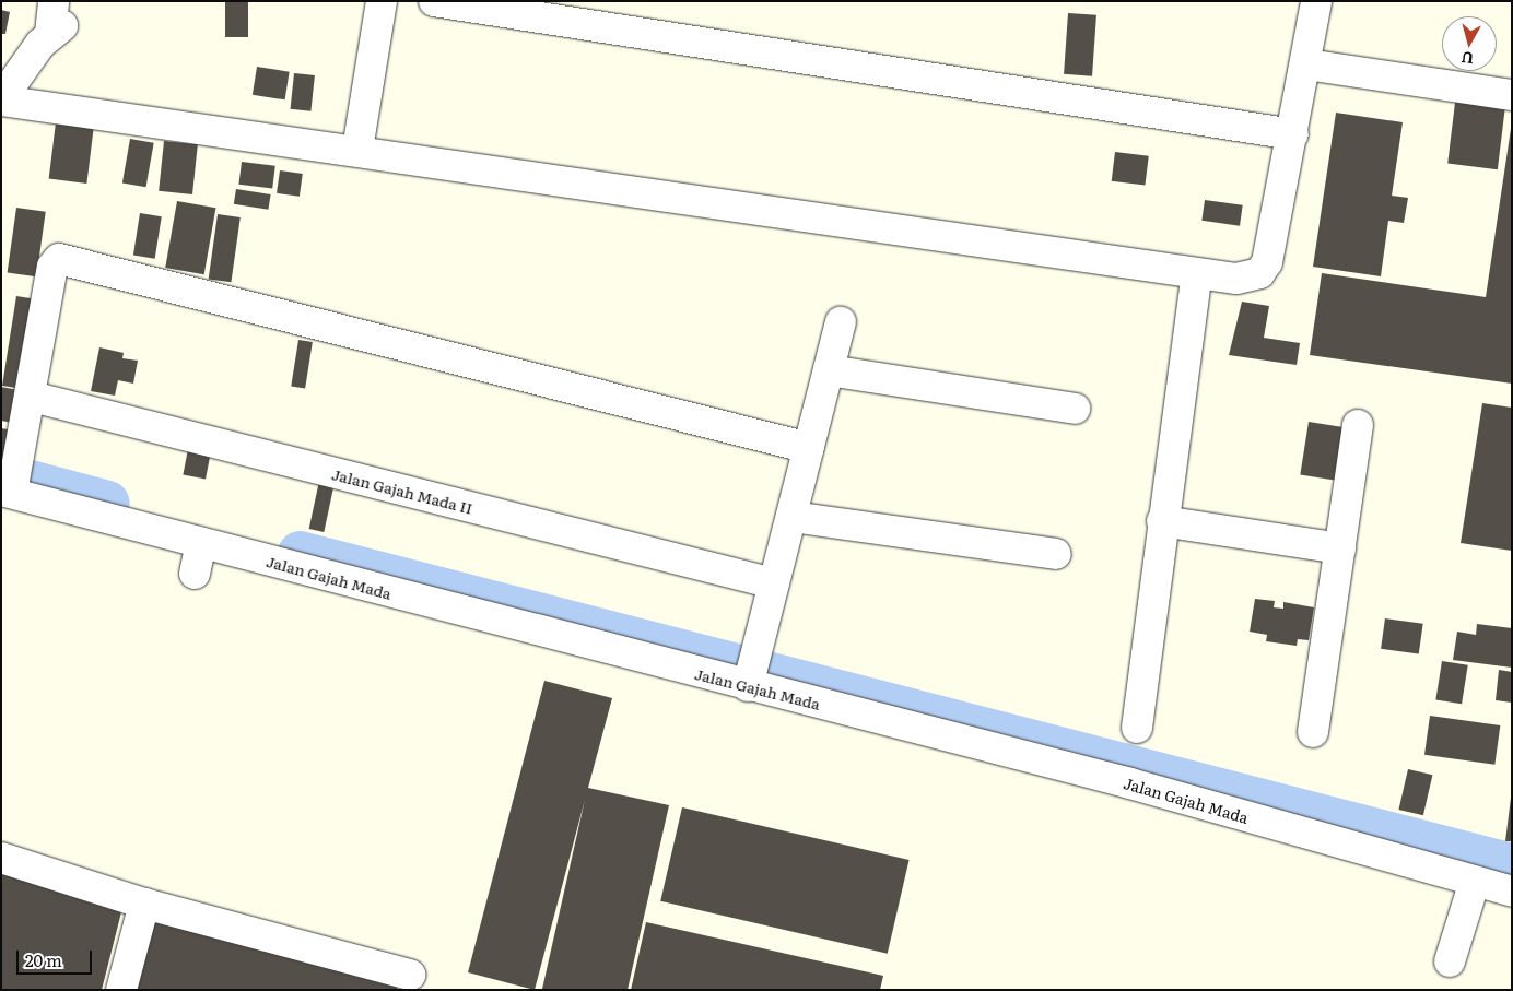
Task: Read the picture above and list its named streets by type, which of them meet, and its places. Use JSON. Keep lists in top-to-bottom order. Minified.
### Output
{"streets":{"street":["Jalan Gajah Mada II","Jalan Gajah Mada"]},"scale_bar":"20 m","north":"bottom"}
